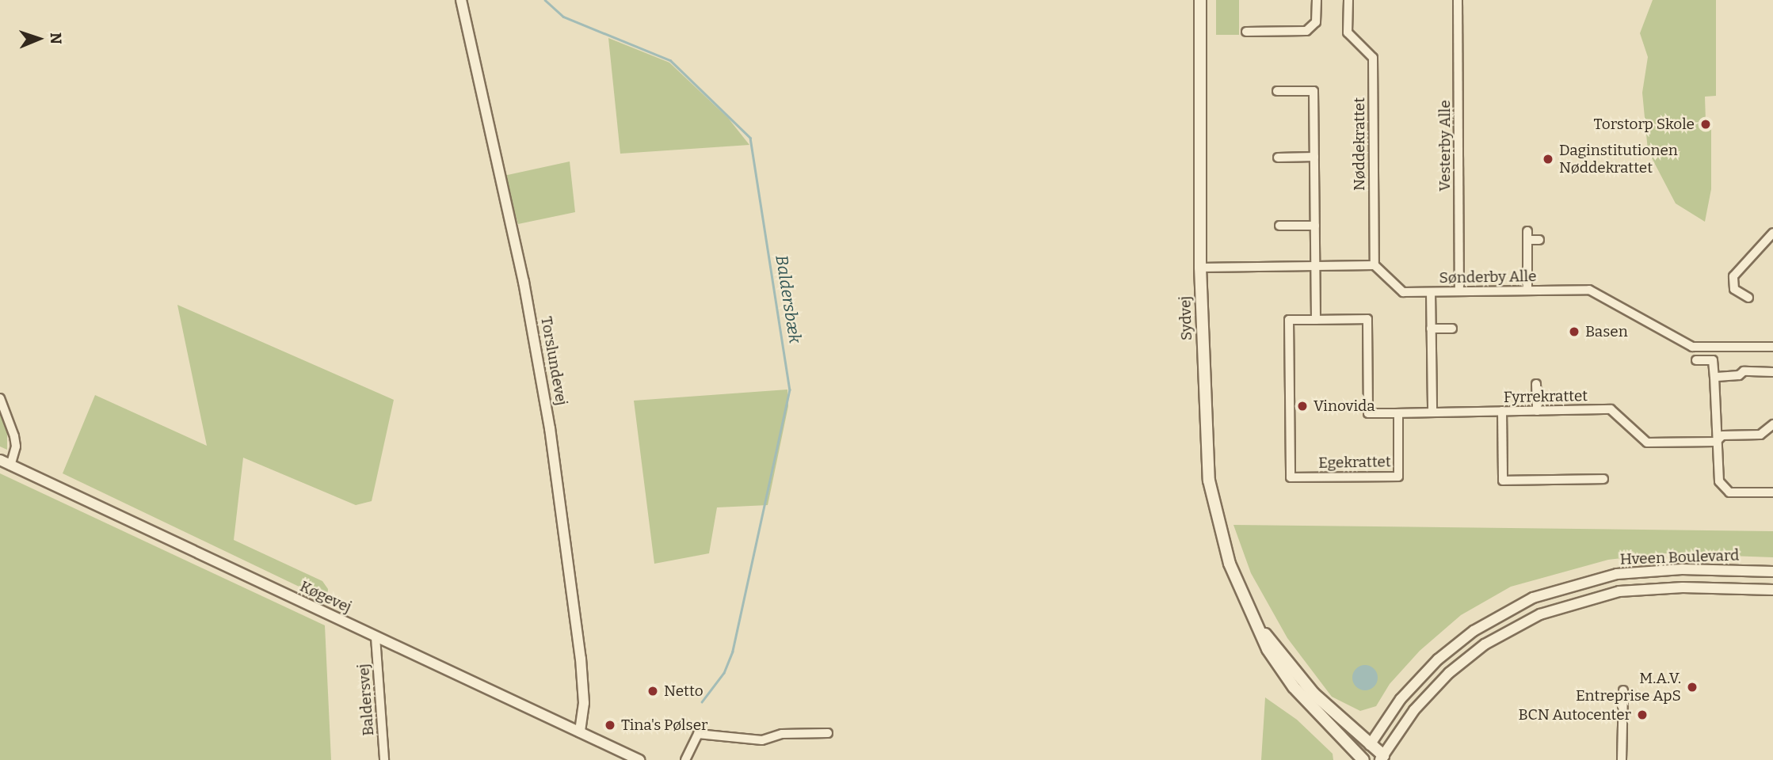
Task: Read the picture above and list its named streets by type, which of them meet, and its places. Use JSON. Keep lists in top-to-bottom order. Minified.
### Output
{"streets":{"main road":["Sydvej","Hveen Boulevard"],"street":["Nøddekrattet","Vesterby Alle","Sønderby Alle","Torslundevej","Fyrrekrattet","Egekrattet","Køgevej","Baldersvej"]},"crossings":[["Nøddekrattet","Sønderby Alle"],["Vesterby Alle","Sønderby Alle"],["Sydvej","Hveen Boulevard"],["Torslundevej","Køgevej"],["Fyrrekrattet","Egekrattet"],["Køgevej","Baldersvej"]],"water":["Baldersbæk"],"places":["Torstorp Skole","Daginstitutionen Nøddekrattet","Basen","Vinovida","M.A.V. Entreprise ApS","Netto","BCN Autocenter","Tina's Pølser"],"north":"right"}
